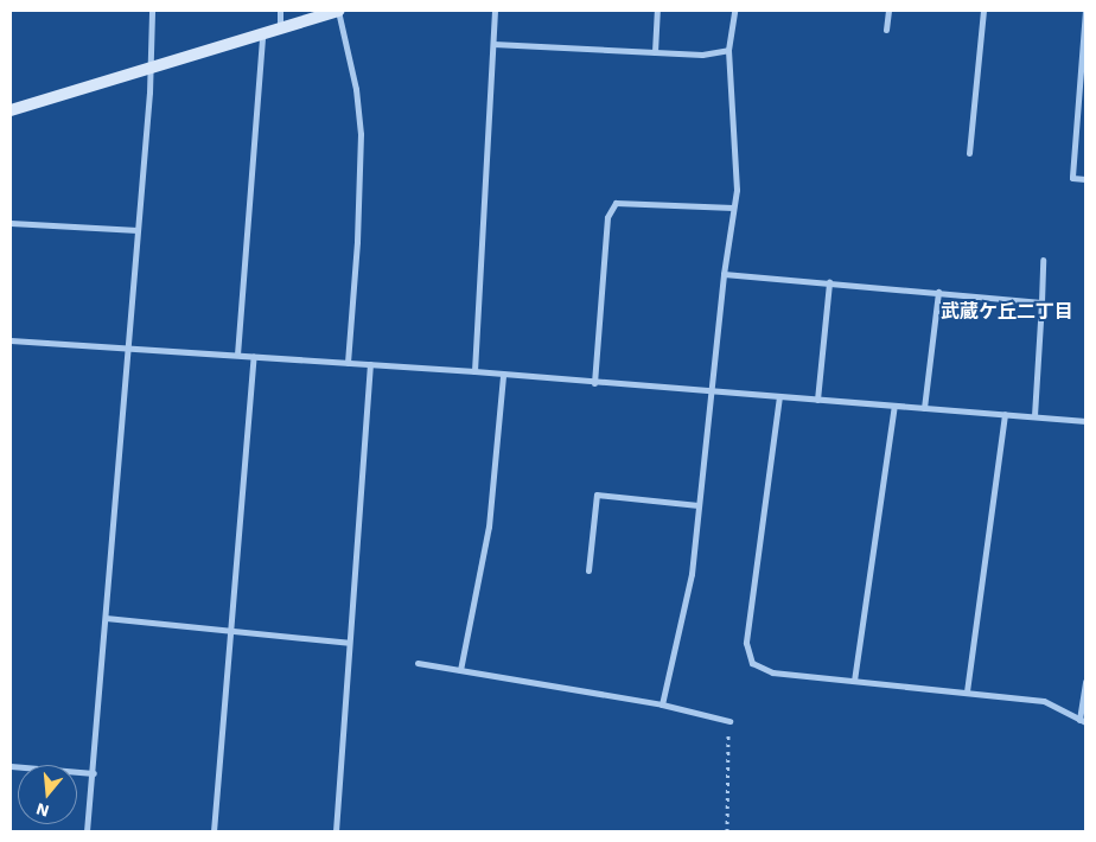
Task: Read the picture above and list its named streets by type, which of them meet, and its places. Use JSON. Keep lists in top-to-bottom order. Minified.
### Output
{"districts":["武蔵ケ丘二丁目"],"north":"bottom"}
